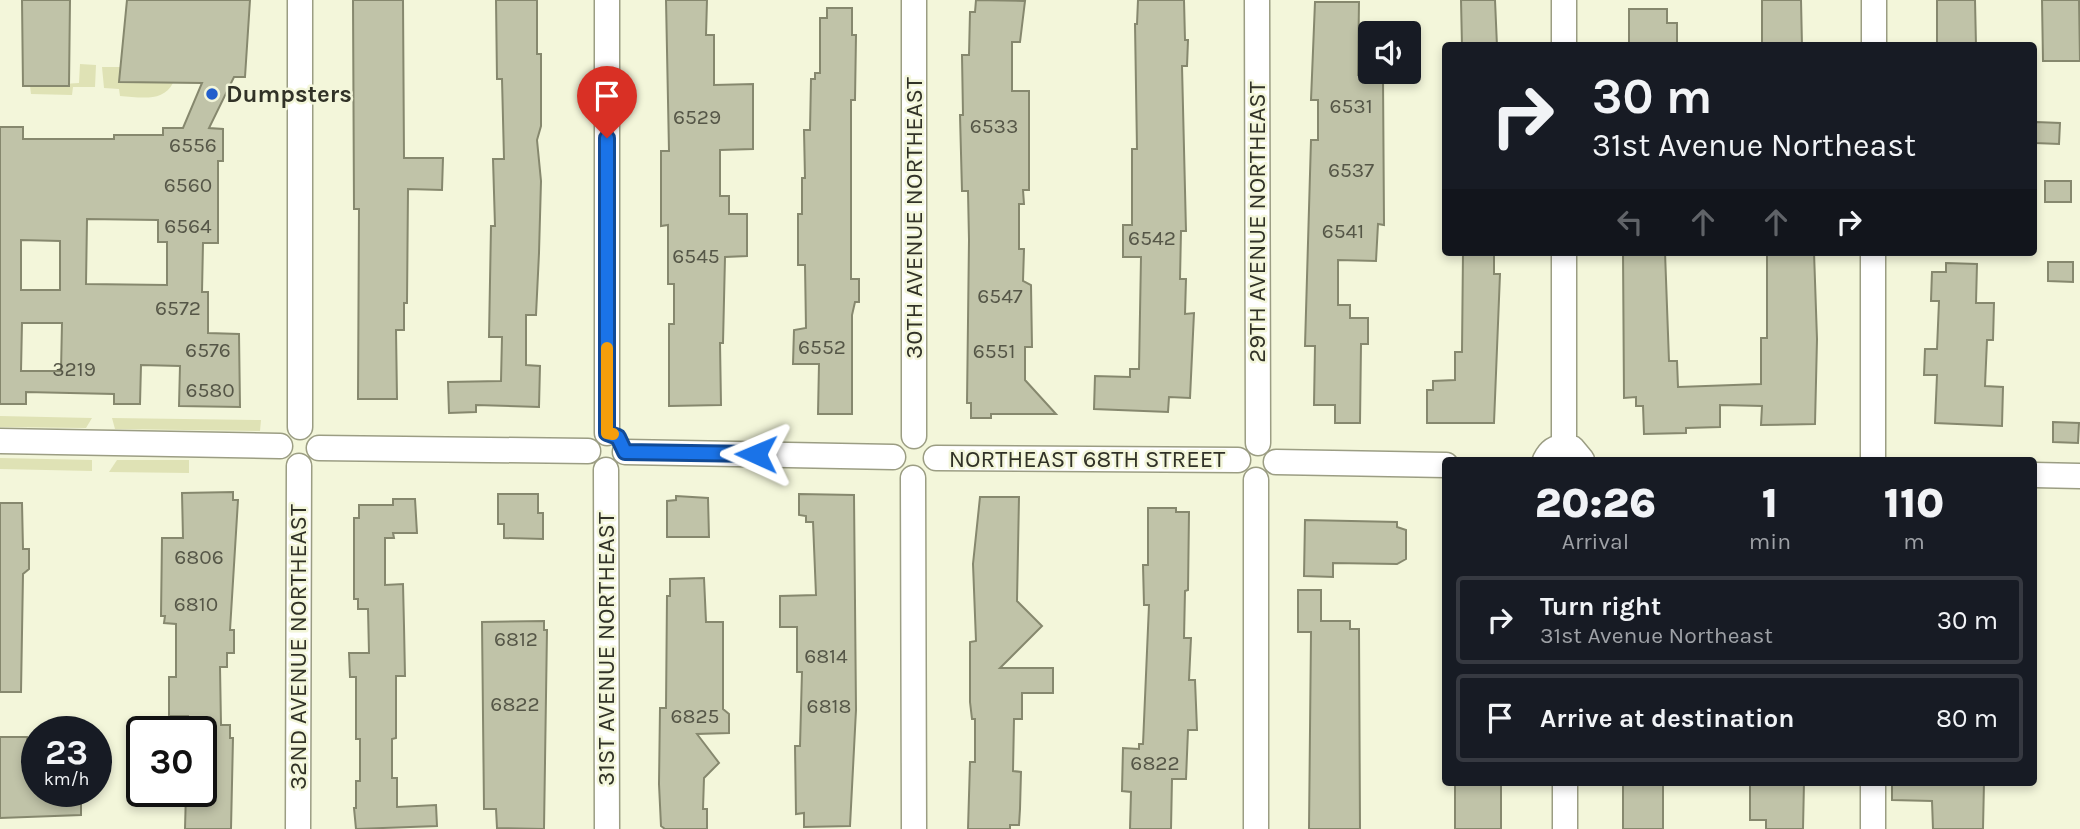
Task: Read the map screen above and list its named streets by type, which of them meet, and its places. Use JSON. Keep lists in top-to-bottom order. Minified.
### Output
{"streets":{"street":["30TH AVENUE NORTHEAST","29TH AVENUE NORTHEAST","NORTHEAST 68TH STREET","32ND AVENUE NORTHEAST","31ST AVENUE NORTHEAST"]},"crossings":[["30TH AVENUE NORTHEAST","NORTHEAST 68TH STREET"],["29TH AVENUE NORTHEAST","NORTHEAST 68TH STREET"]],"places":["Dumpsters"],"house_numbers":["6531","6529","6533","6556","6537","6560","6564","6541","6542","6545","6547","6572","6552","6576","6551","3219","6580","6806","6810","6812","6814","6822","6818","6825","6822"],"page":{"turn":["30 m","31st Avenue Northeast"],"eta":["20:26","Arrival","1","min","110","m"],"list":[{"name":"Turn right","note":"31st Avenue Northeast","value":"30 m"},{"name":"Arrive at destination","value":"80 m"}],"speed":"23 km/h","limit":"30"}}
